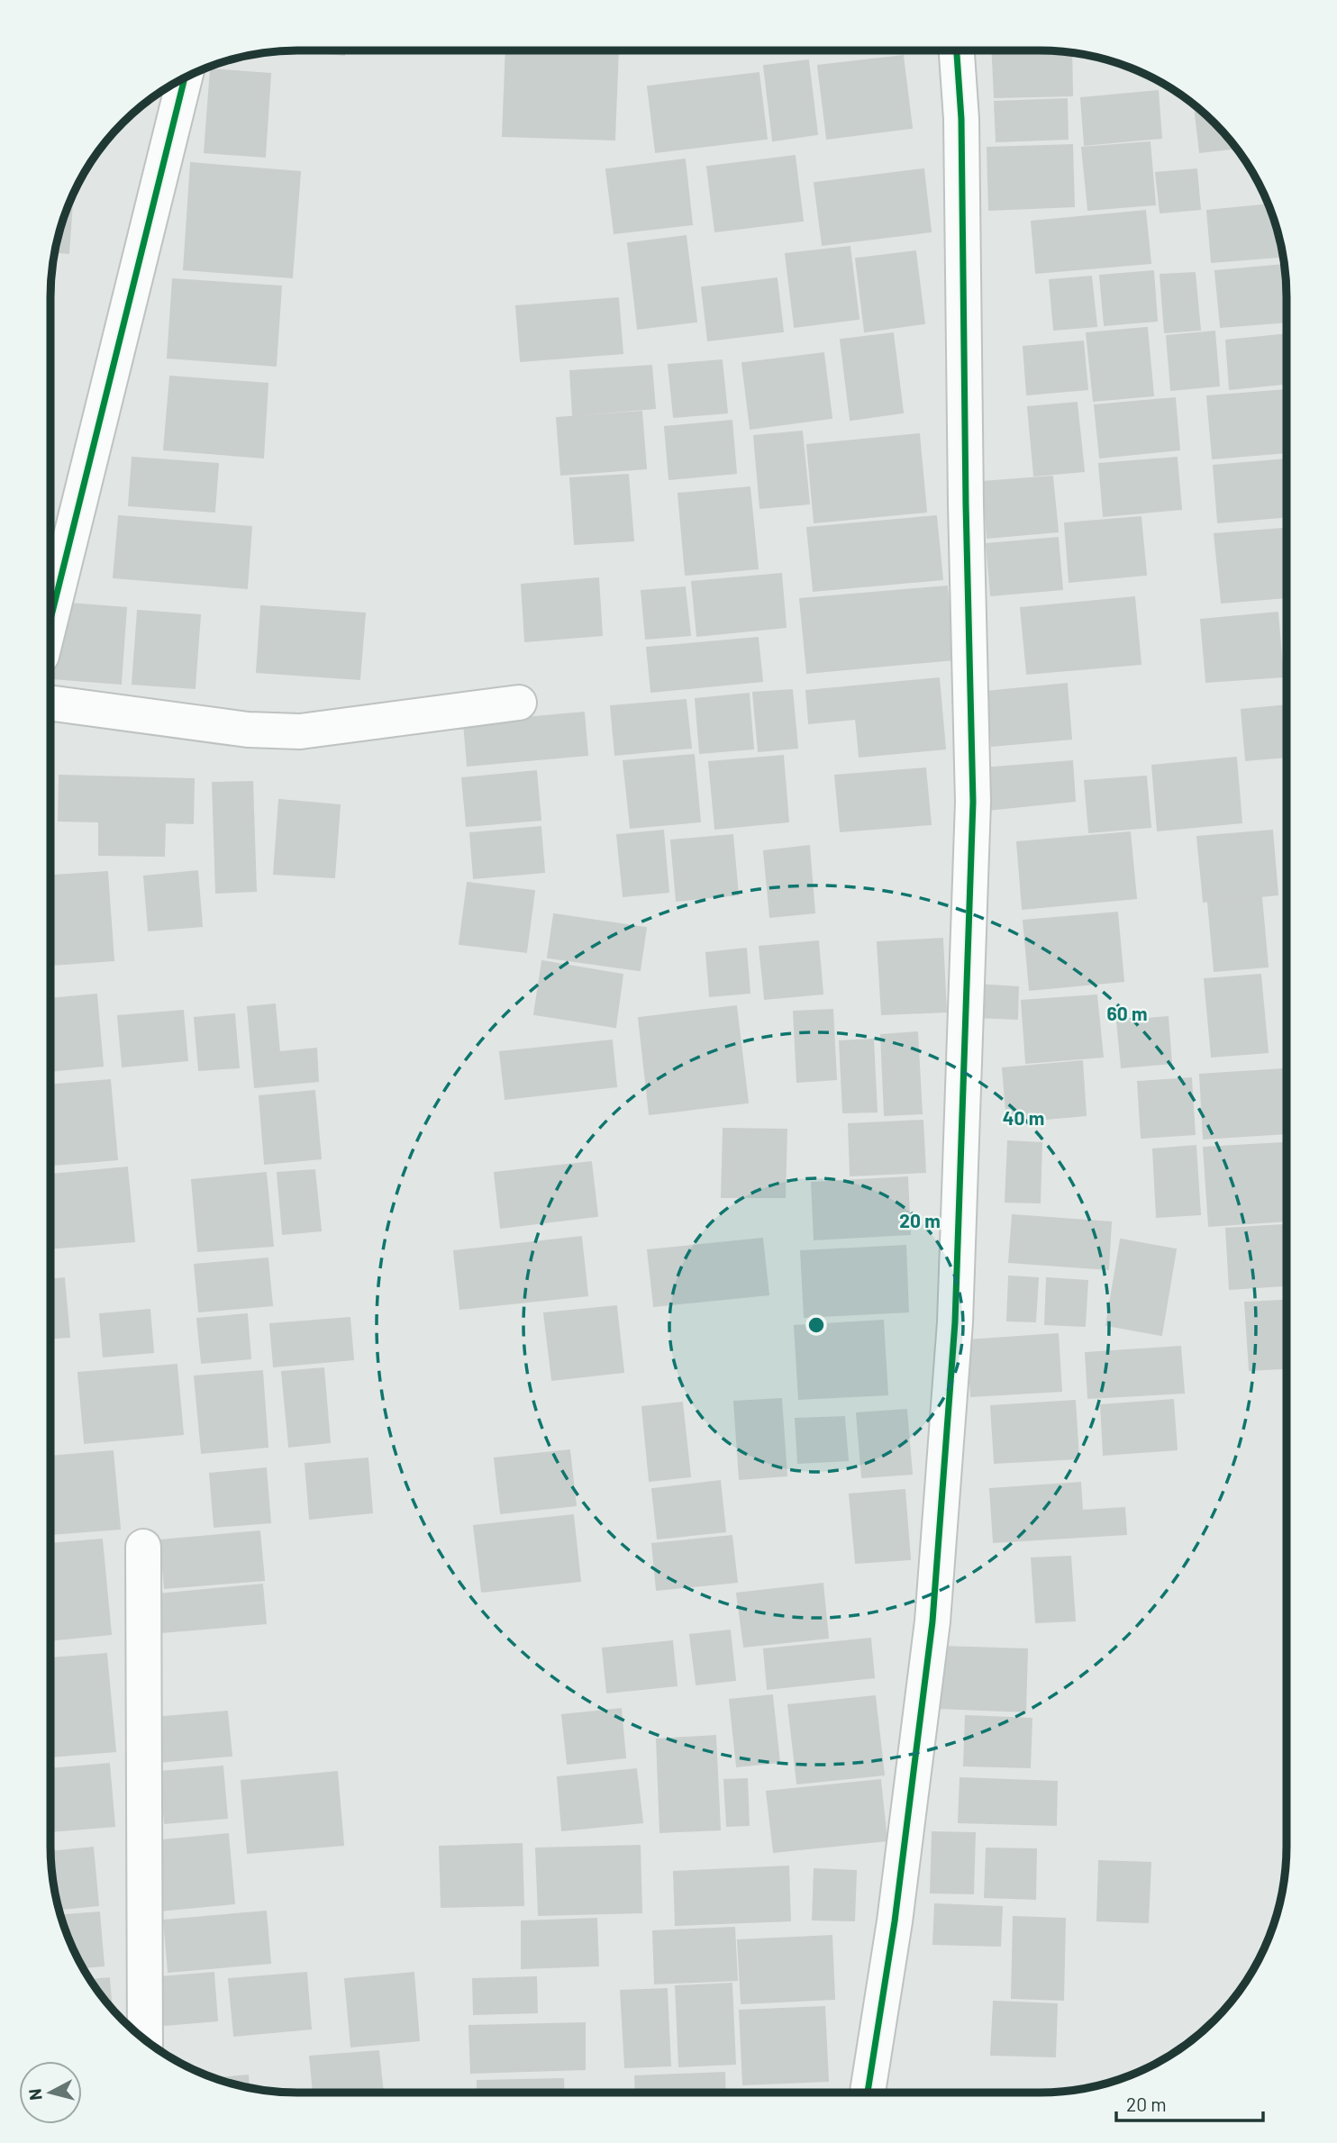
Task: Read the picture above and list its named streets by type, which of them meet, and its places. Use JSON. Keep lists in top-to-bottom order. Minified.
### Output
{"scale_bar":"20 m","north":"left","rings":["60 m","40 m","20 m"]}
